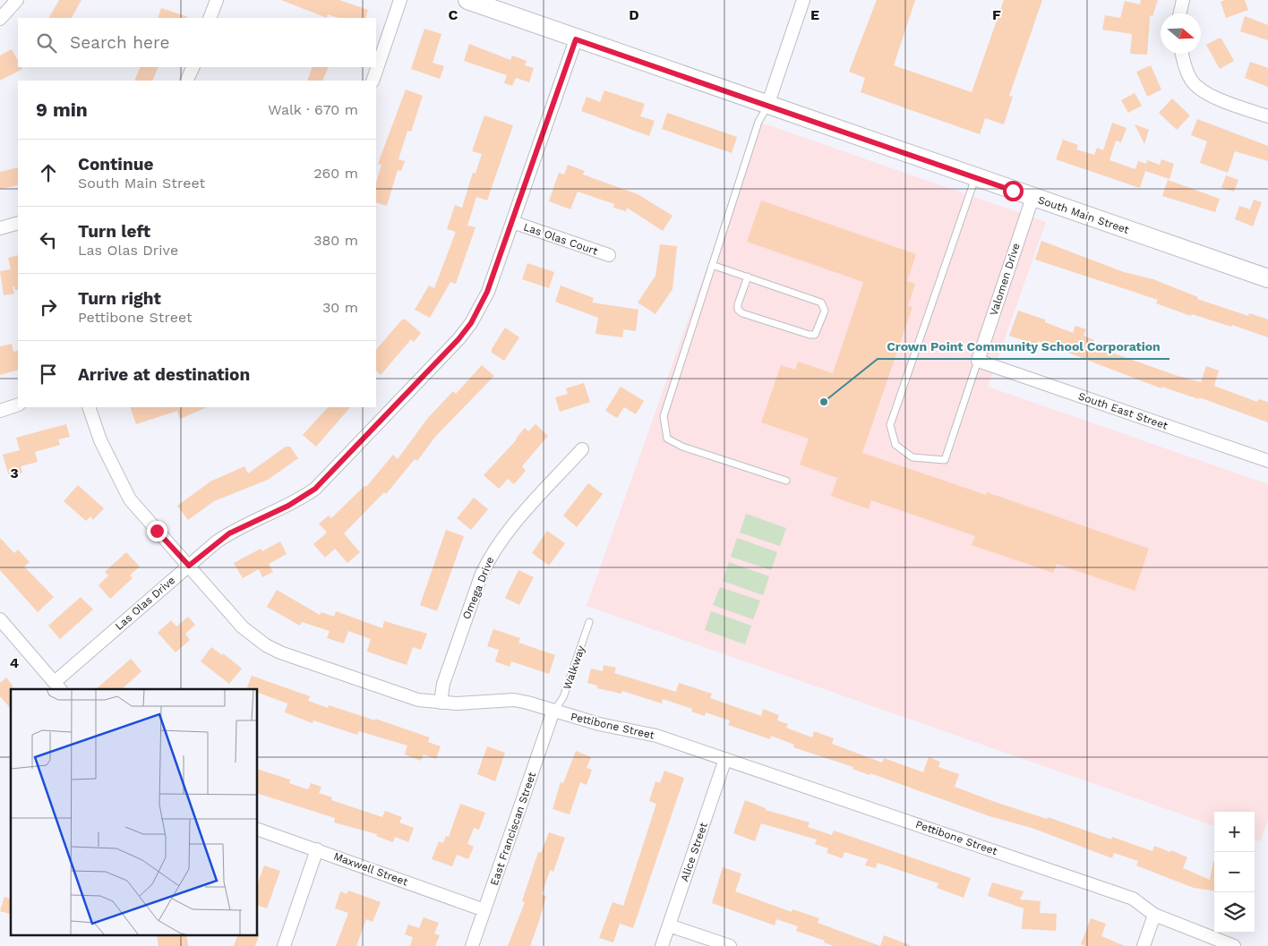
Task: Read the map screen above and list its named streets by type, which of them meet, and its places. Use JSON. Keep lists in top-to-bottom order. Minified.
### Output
{"streets":{"street":["South Main Street","Las Olas Court","Valomen Drive","South East Street","Omega Drive","Las Olas Drive","Pettibone Street","East Franciscan Street","Alice Street","Maxwell Street"],"lane":["Walkway"]},"crossings":[["South Main Street","Valomen Drive"],["South Main Street","Las Olas Drive"],["Las Olas Court","Las Olas Drive"],["Valomen Drive","South East Street"],["Omega Drive","Pettibone Street"],["Las Olas Drive","Pettibone Street"],["Walkway","Pettibone Street"],["Walkway","East Franciscan Street"],["Pettibone Street","East Franciscan Street"],["Pettibone Street","Alice Street"],["East Franciscan Street","Maxwell Street"]],"places":["Crown Point Community School Corporation"],"north":"right","page":{"search":"Search here","heading":["9 min","Walk · 670 m"],"list":[["Continue","South Main Street","260 m"],["Turn left","Las Olas Drive","380 m"],["Turn right","Pettibone Street","30 m"],"Arrive at destination"],"map_buttons":["+","−"]},"grid":{"columns":["C","D","E","F"],"rows":["3","4"]}}
